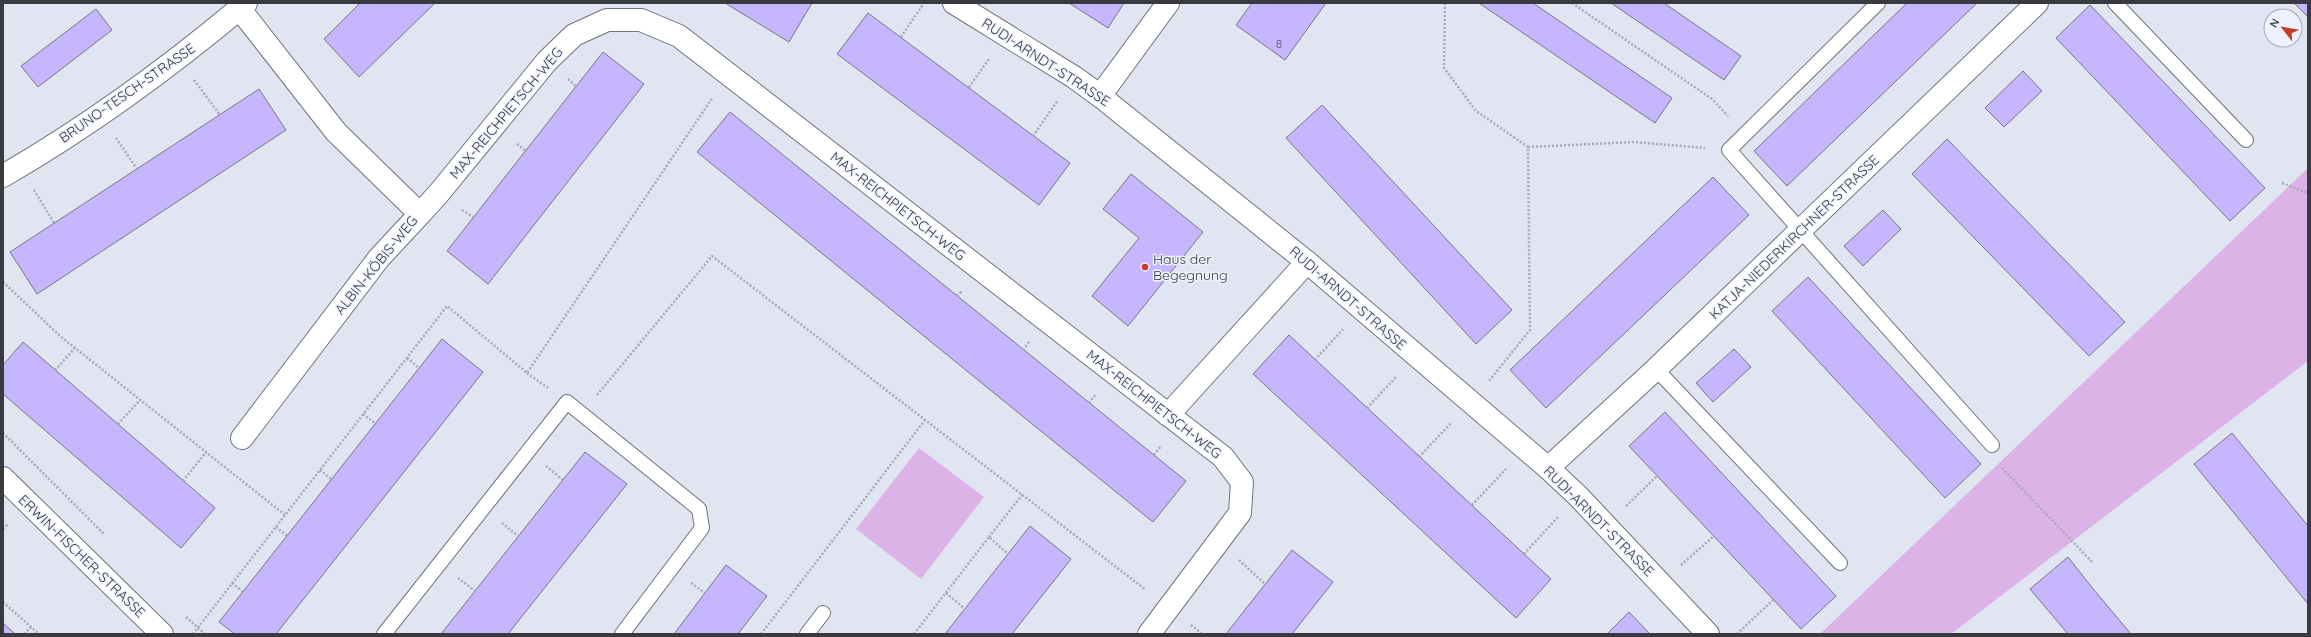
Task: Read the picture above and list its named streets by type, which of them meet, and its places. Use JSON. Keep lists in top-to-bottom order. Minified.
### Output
{"streets":{"street":["RUDI-ARNDT-STRASSE","BRUNO-TESCH-STRASSE","MAX-REICHPIETSCH-WEG","KATJA-NIEDERKIRCHNER-STRASSE","ALBIN-KÖBIS-WEG","ERWIN-FISCHER-STRASSE"]},"crossings":[["RUDI-ARNDT-STRASSE","KATJA-NIEDERKIRCHNER-STRASSE"],["BRUNO-TESCH-STRASSE","ALBIN-KÖBIS-WEG"],["MAX-REICHPIETSCH-WEG","ALBIN-KÖBIS-WEG"]],"places":["Haus der Begegnung"],"house_numbers":["8"],"north":"top left"}
